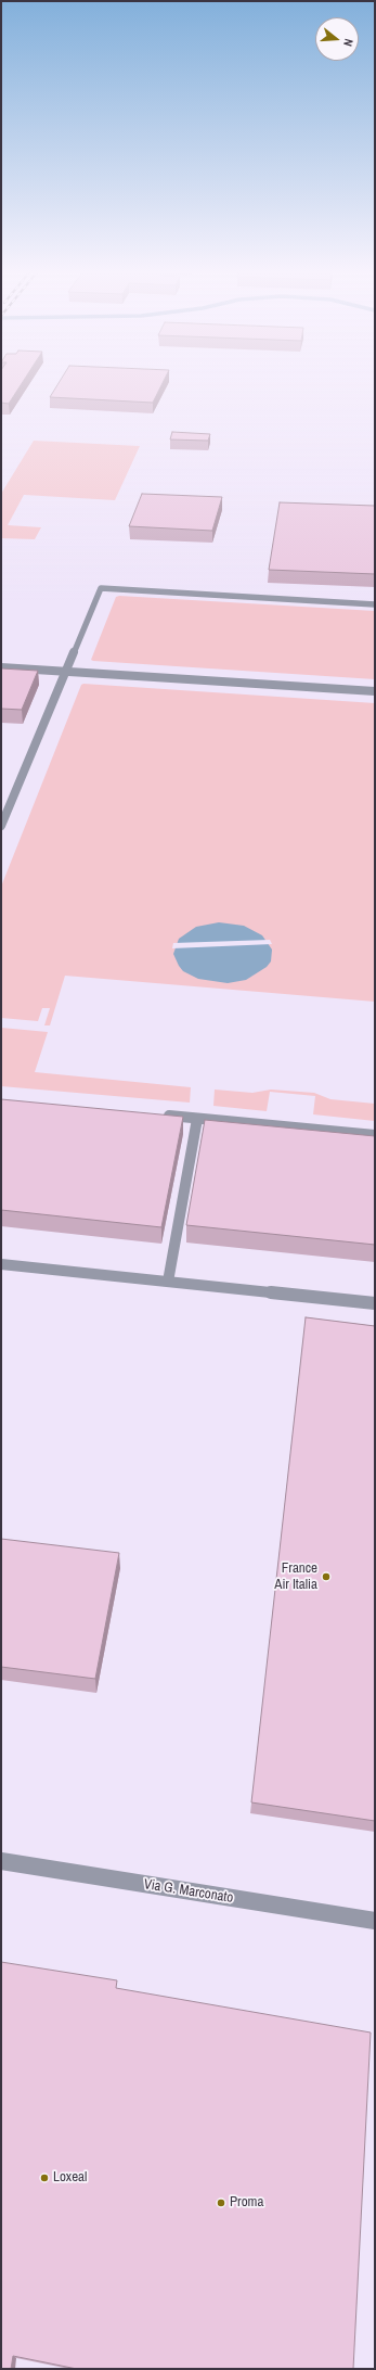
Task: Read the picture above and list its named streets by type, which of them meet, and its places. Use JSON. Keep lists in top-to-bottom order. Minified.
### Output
{"streets":{"street":["Via G. Marconato"]},"places":["France Air Italia","Loxeal","Proma"],"north":"right"}
